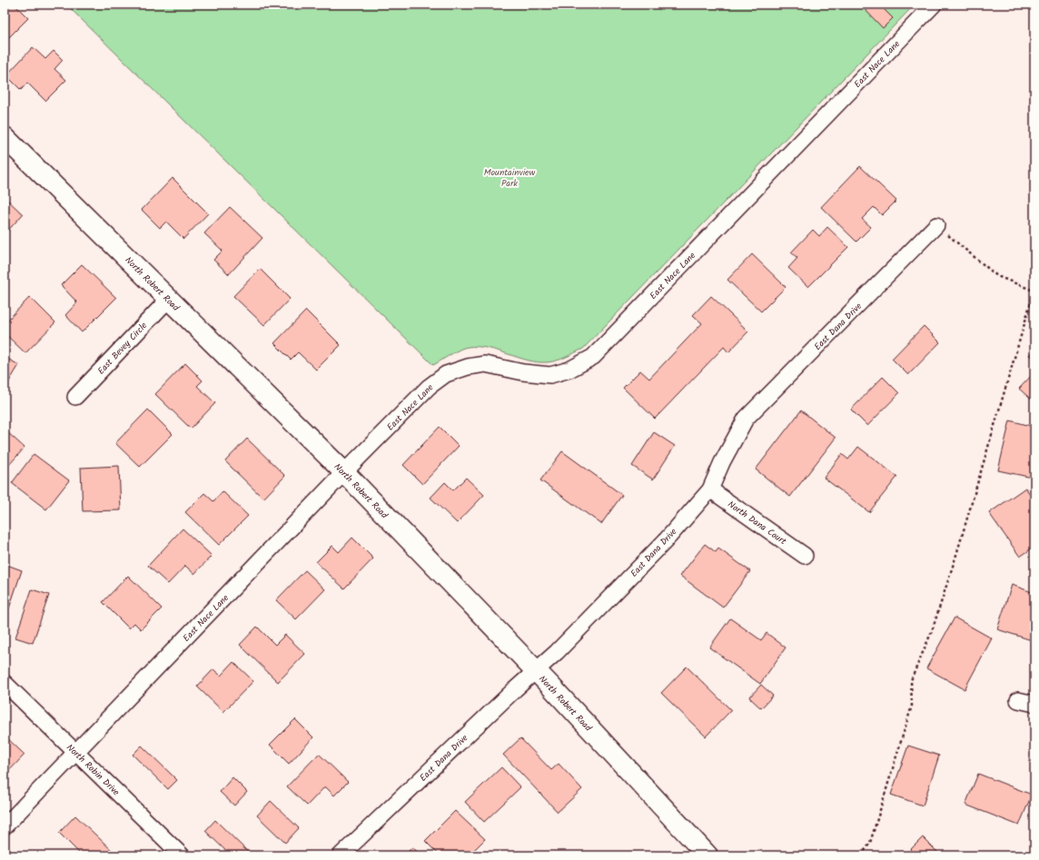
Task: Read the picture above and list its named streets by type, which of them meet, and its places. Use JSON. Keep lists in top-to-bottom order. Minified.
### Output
{"streets":{"main road":["North Robert Road"],"street":["East Nace Lane","East Dana Drive","East Bevey Circle","North Dana Court","North Robin Drive"]},"crossings":[["East Nace Lane","North Robert Road"],["East Nace Lane","North Robin Drive"],["North Robert Road","East Dana Drive"],["North Robert Road","East Bevey Circle"],["East Dana Drive","North Dana Court"]],"parks":["Mountainview Park"]}
